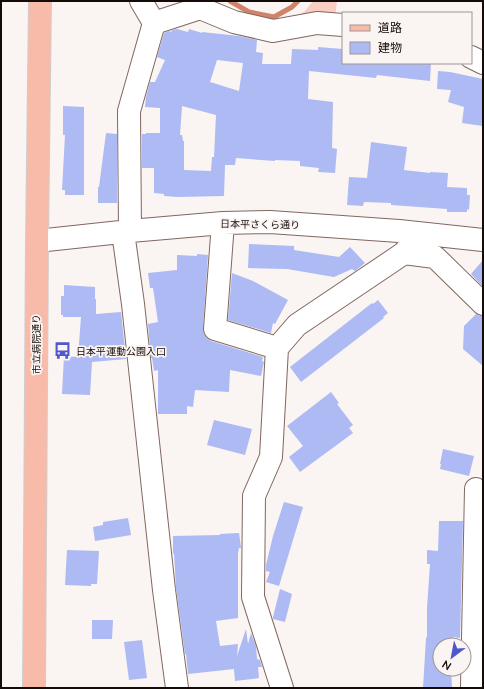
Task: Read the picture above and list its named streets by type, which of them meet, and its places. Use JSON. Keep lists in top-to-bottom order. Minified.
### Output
{"streets":{"main road":["市立病院通り"],"street":["日本平さくら通り"]},"crossings":[["日本平さくら通り","市立病院通り"]],"places":{"bus stop":["日本平運動公園入口"]},"legend":["道路","建物"],"north":"bottom left"}
